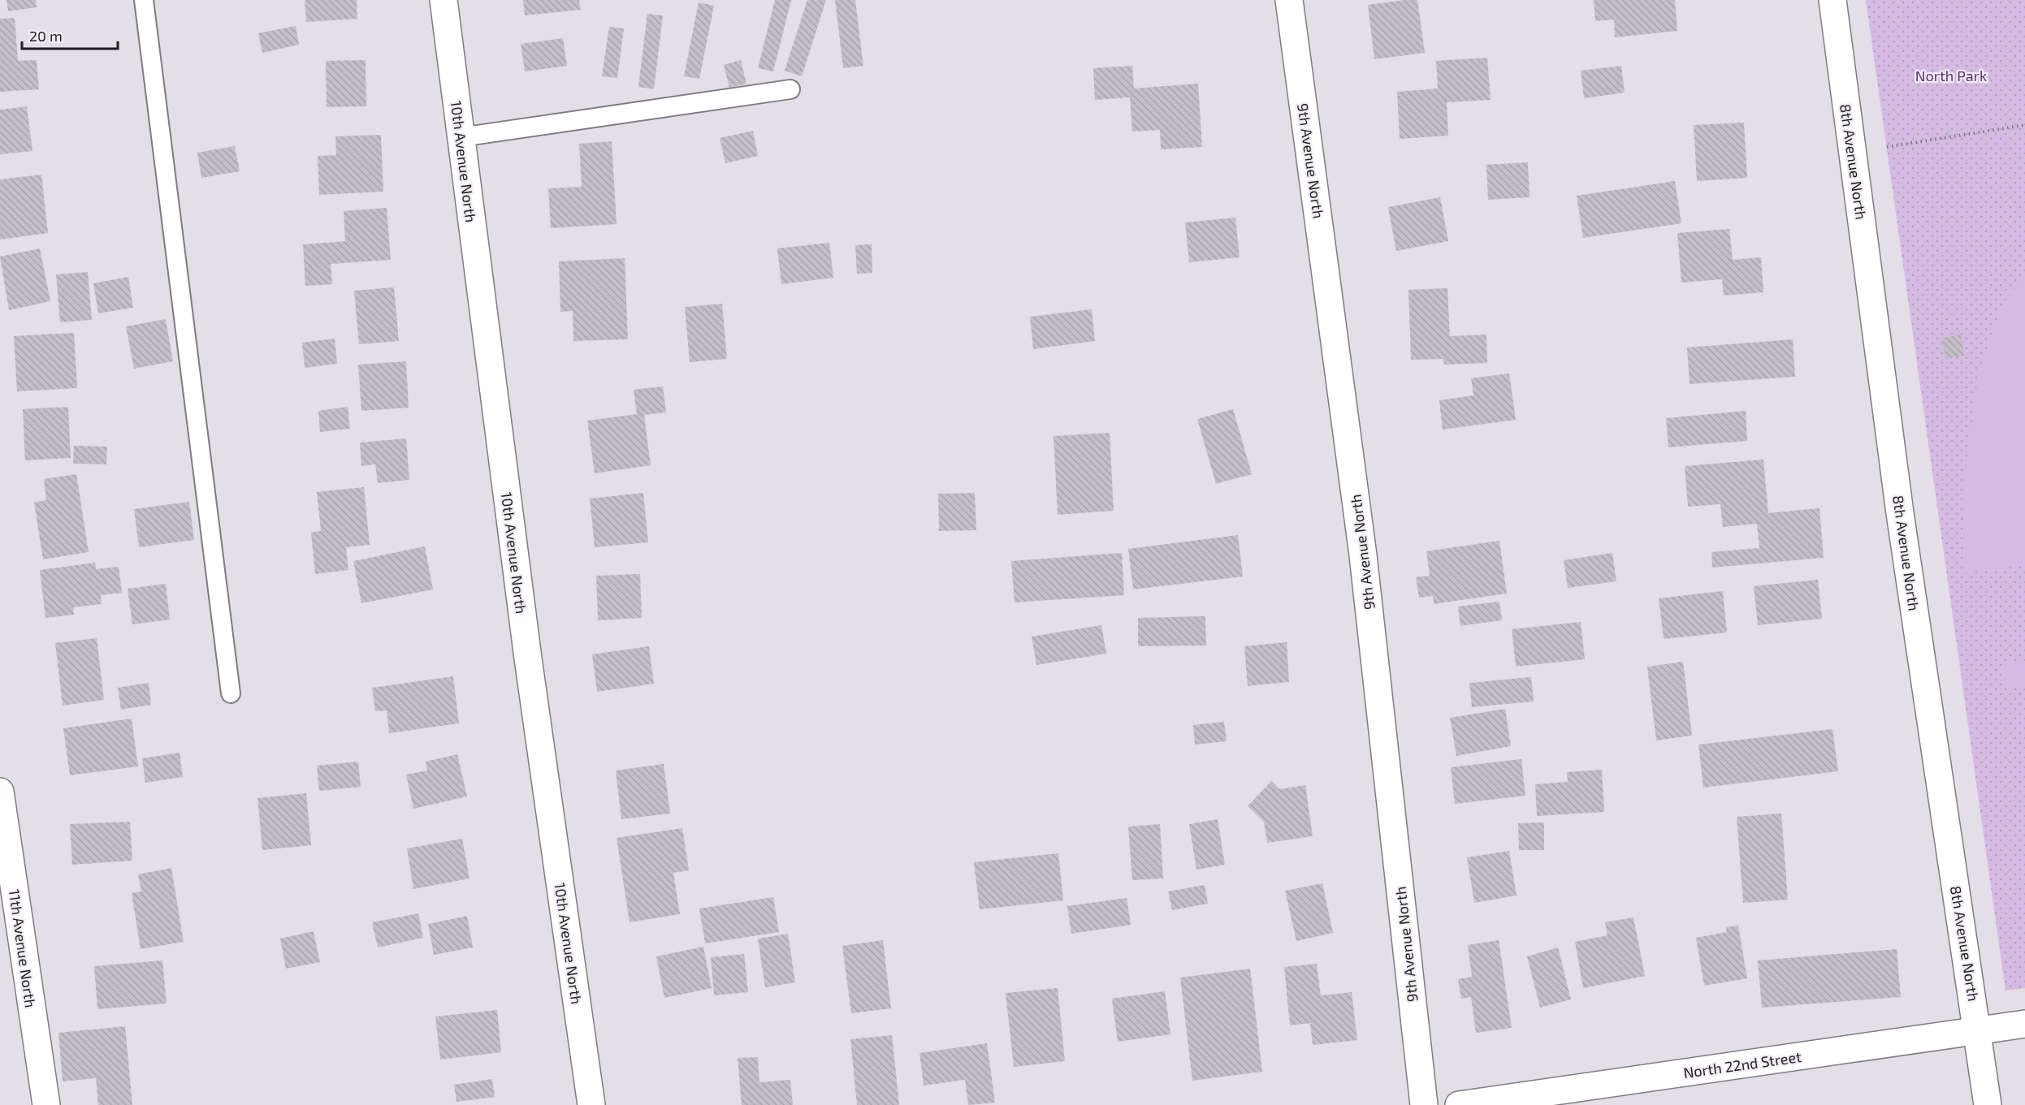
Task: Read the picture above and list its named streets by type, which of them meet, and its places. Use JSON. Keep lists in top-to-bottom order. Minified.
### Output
{"streets":{"street":["9th Avenue North","10th Avenue North","8th Avenue North","11th Avenue North","North 22nd Street"]},"crossings":[["8th Avenue North","North 22nd Street"]],"parks":["North Park"],"scale_bar":"20 m"}
